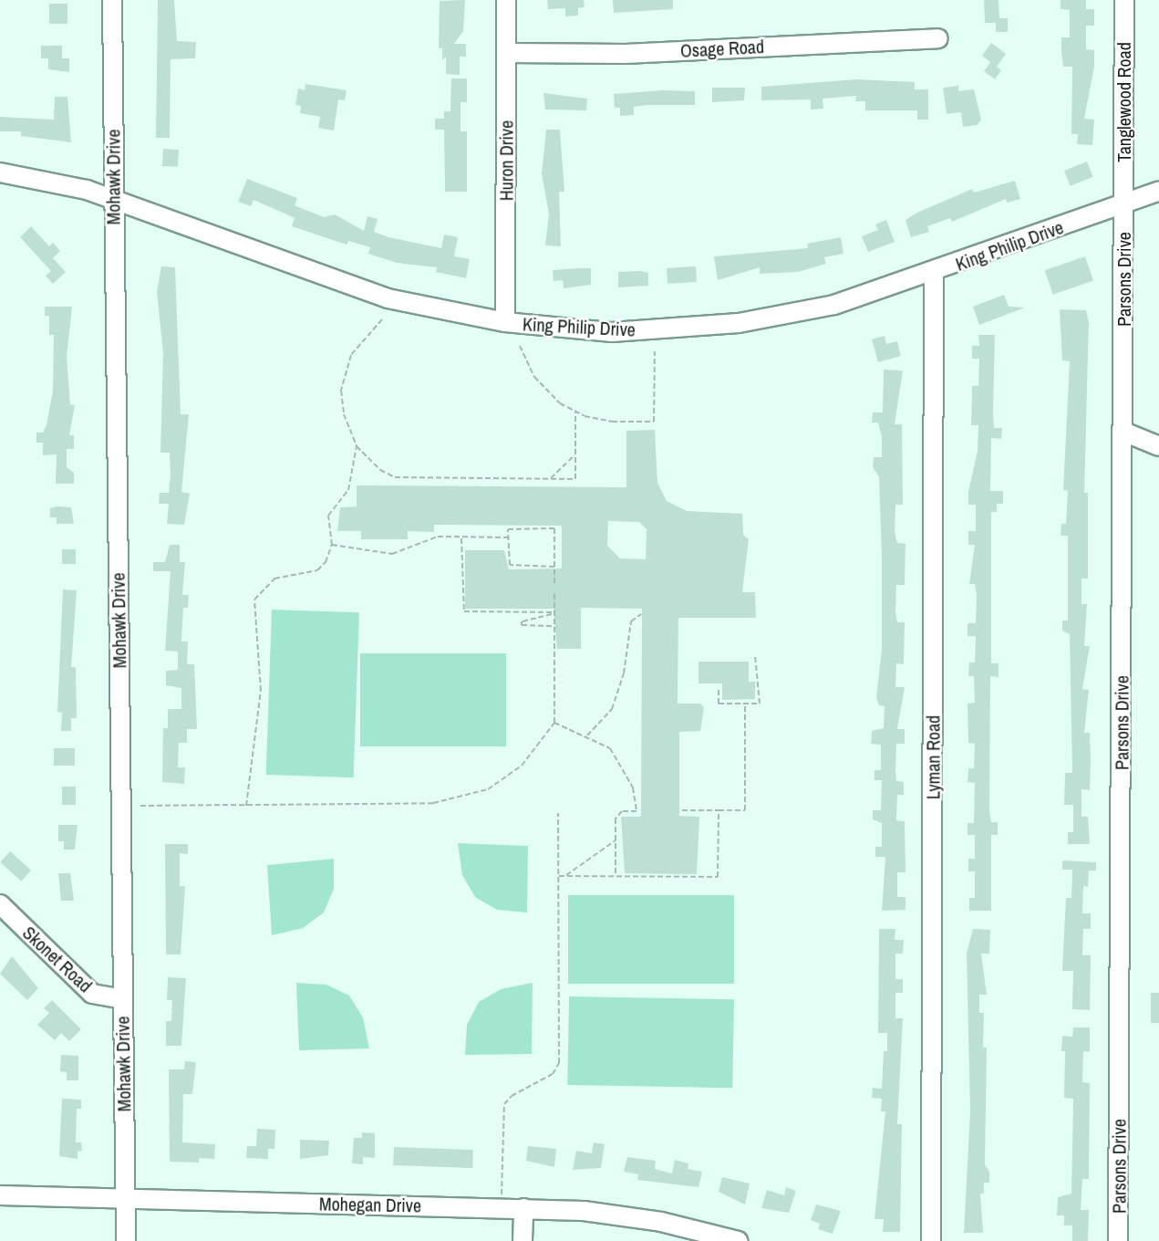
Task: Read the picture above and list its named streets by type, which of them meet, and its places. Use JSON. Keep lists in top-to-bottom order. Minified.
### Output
{"streets":{"street":["Osage Road","Tanglewood Road","Huron Drive","Mohawk Drive","King Philip Drive","Parsons Drive","Lyman Road","Skonet Road","Mohegan Drive"]},"crossings":[["Osage Road","Huron Drive"],["Tanglewood Road","King Philip Drive"],["Tanglewood Road","Parsons Drive"],["Huron Drive","King Philip Drive"],["Mohawk Drive","King Philip Drive"],["Mohawk Drive","Skonet Road"],["Mohawk Drive","Mohegan Drive"],["King Philip Drive","Parsons Drive"],["King Philip Drive","Lyman Road"]]}
